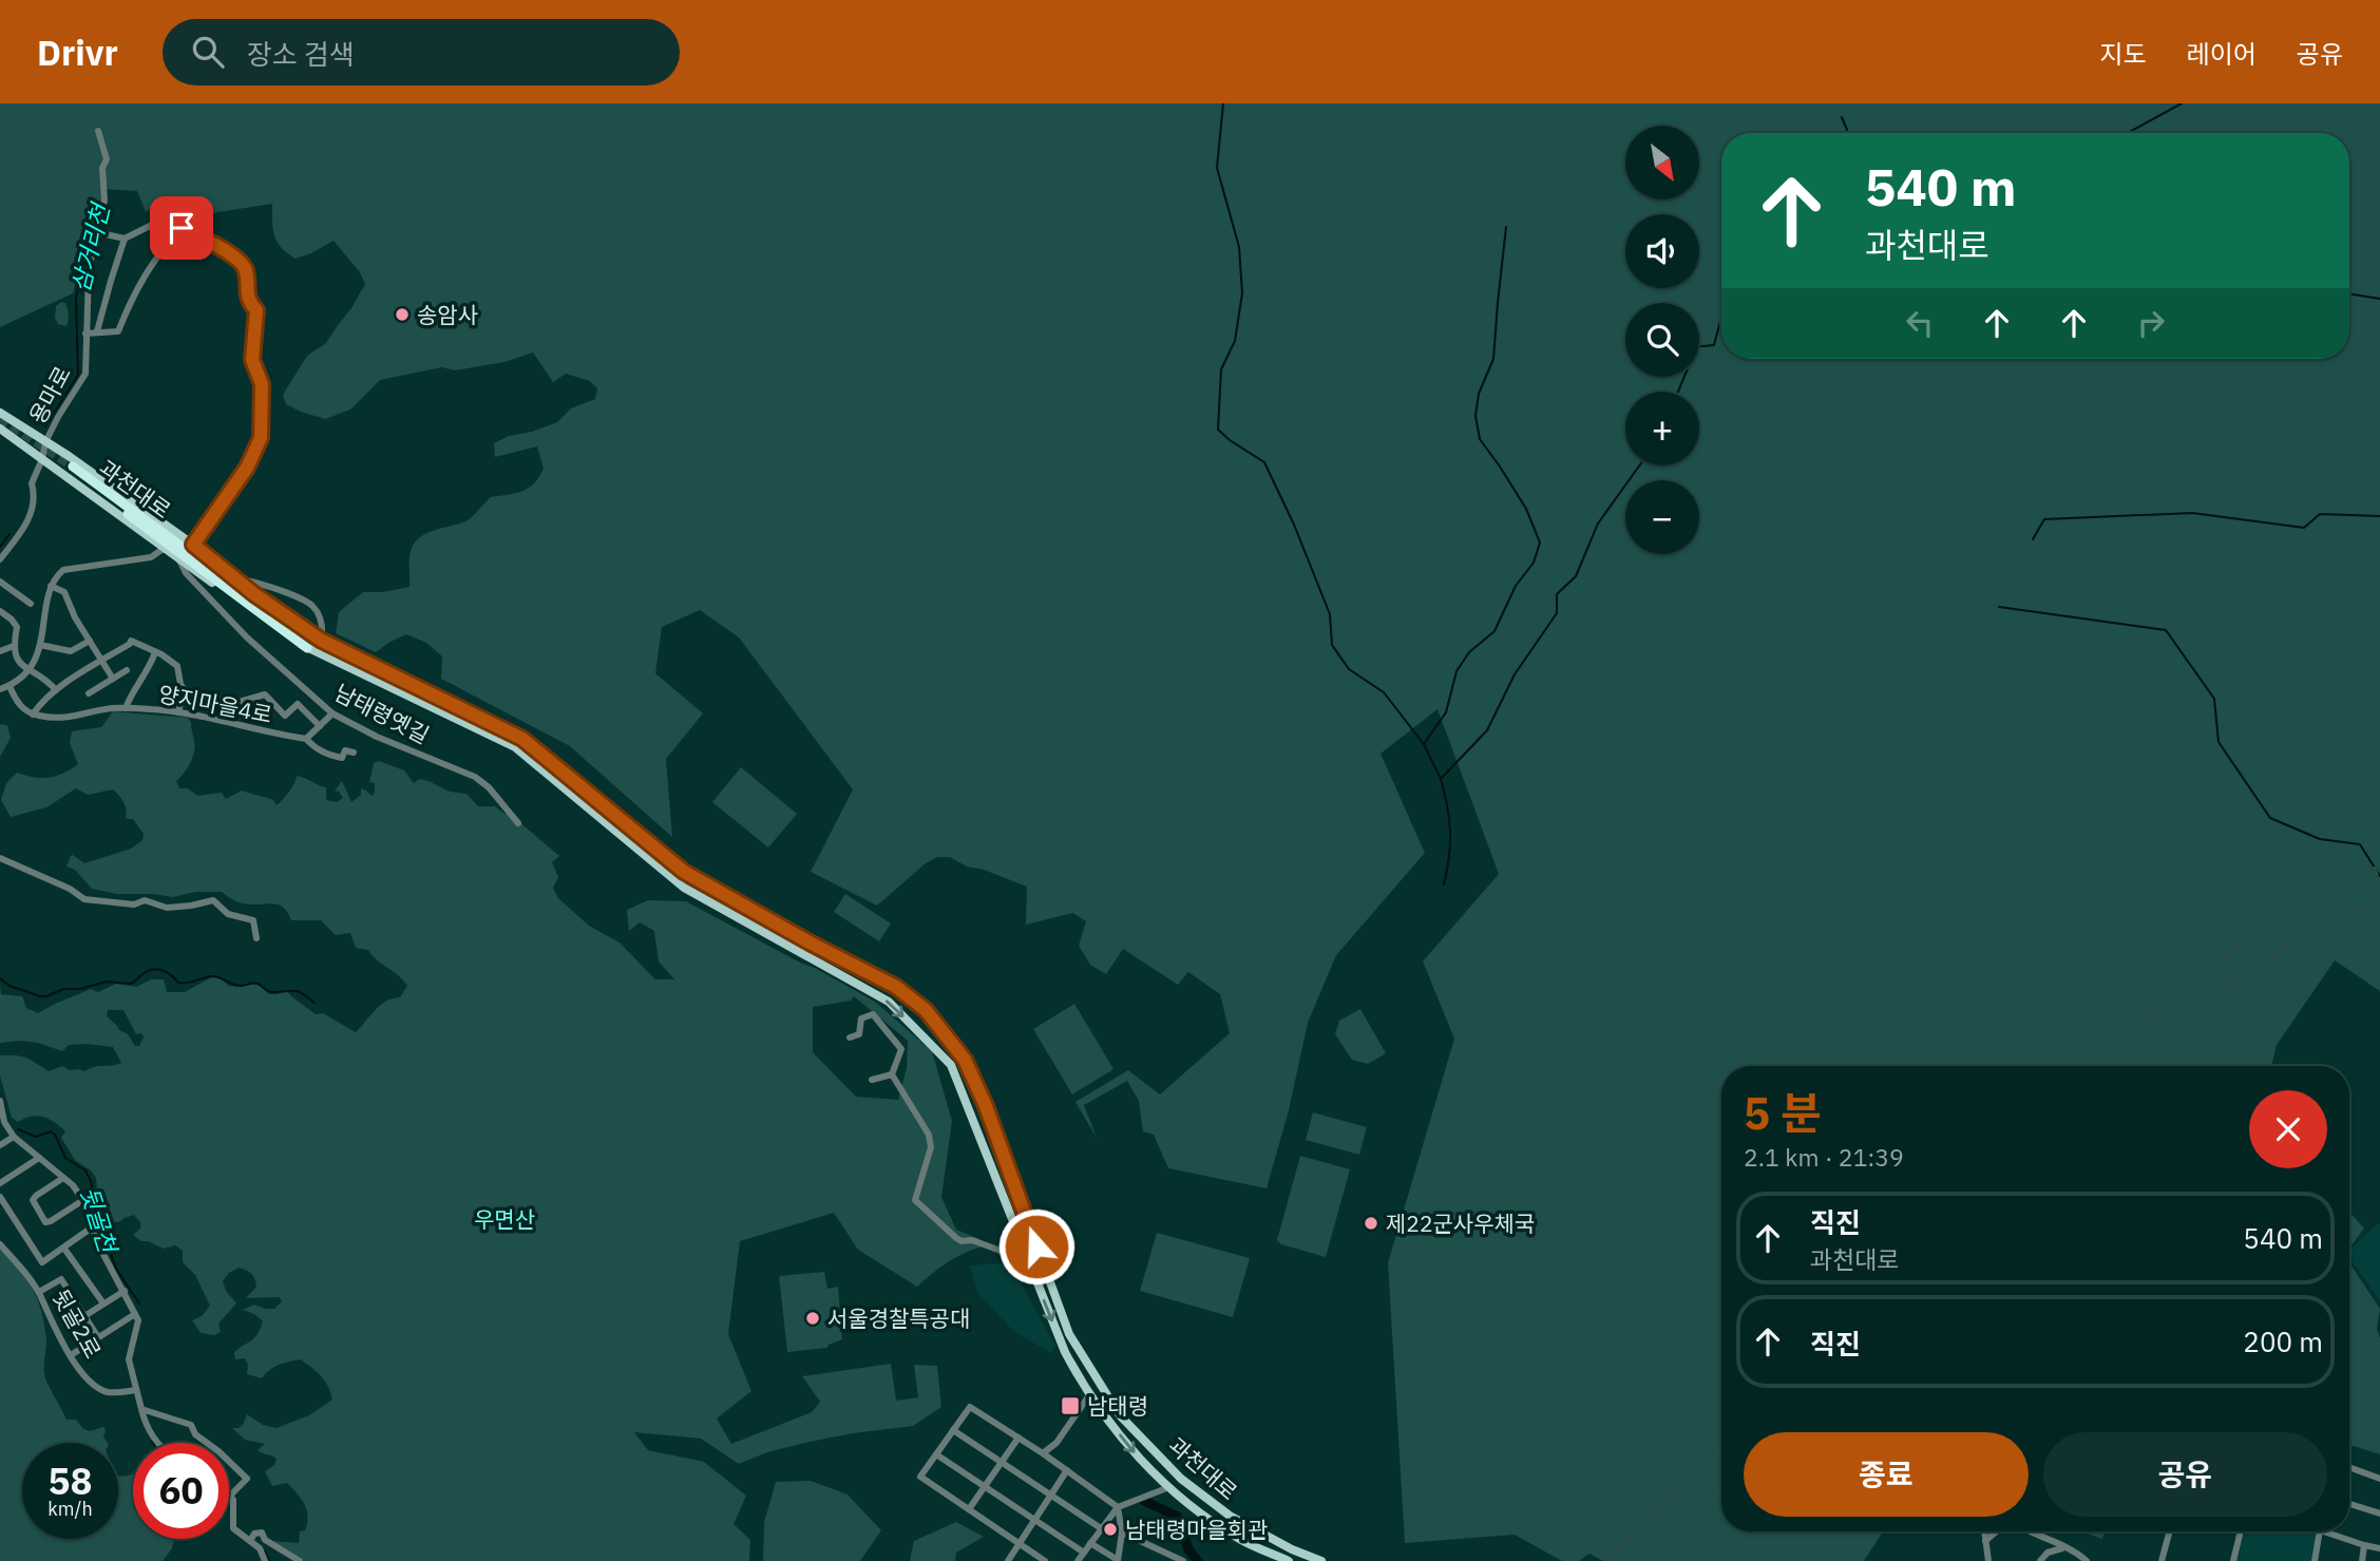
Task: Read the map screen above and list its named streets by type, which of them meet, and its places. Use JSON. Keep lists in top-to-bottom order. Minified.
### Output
{"streets":{"highway":["과천대로"],"street":["용마로","양지마을4로","남태령옛길","뒷골2로"]},"crossings":[["용마로","과천대로"],["과천대로","남태령옛길"]],"water":["삼거리천","뒷골천"],"parks":["우면산"],"places":{"other":["송암사","제22군사우체국","서울경찰특공대","남태령마을회관"],"transit":["남태령"]},"north":"bottom right","page":{"header":"Drivr","search":"장소 검색","nav":["지도","레이어","공유"],"map_buttons":["+","−"],"turn":["540 m","과천대로"],"heading":["5 분","2.1 km · 21:39"],"list":[{"name":"직진","note":"과천대로","value":"540 m"},{"name":"직진","value":"200 m"}],"buttons":["종료","공유"],"speed":"58 km/h","limit":"60"}}
